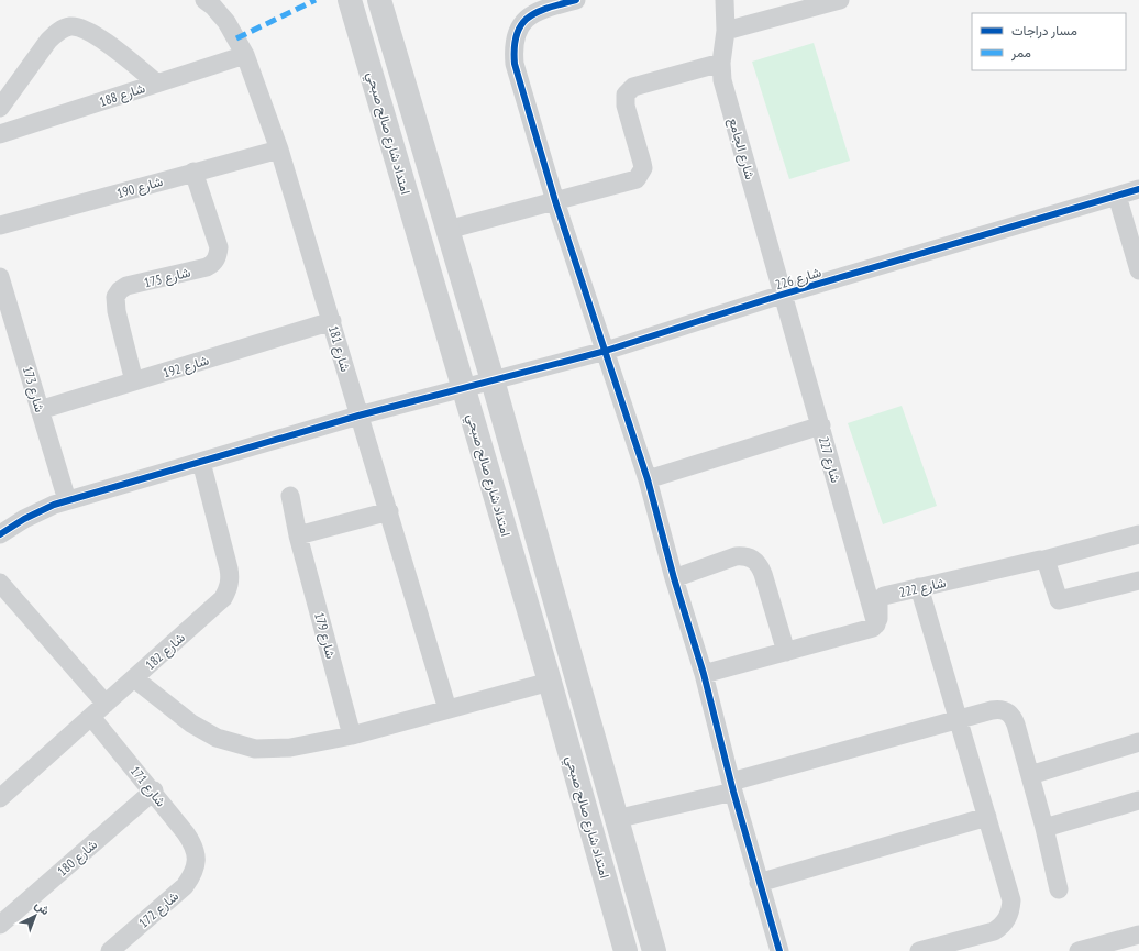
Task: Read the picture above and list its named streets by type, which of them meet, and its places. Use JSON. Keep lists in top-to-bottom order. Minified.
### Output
{"streets":{"street":["شارع 188","امتداد شارع صالح صبحي","شارع الجامع","شارع 190","شارع 175","شارع 226","شارع 181","شارع 192","شارع 173","شارع 227","شارع 222","شارع 179","شارع 182","شارع 171","شارع 180","شارع 172"]},"crossings":[["شارع 188","شارع 181"],["امتداد شارع صالح صبحي","شارع 226"],["شارع الجامع","شارع 226"],["شارع الجامع","شارع 227"],["شارع 190","شارع 175"],["شارع 190","شارع 181"],["شارع 175","شارع 192"],["شارع 226","شارع 181"],["شارع 226","شارع 173"],["شارع 226","شارع 227"],["شارع 226","شارع 182"],["شارع 181","شارع 192"],["شارع 192","شارع 173"],["شارع 227","شارع 222"],["شارع 182","شارع 171"],["شارع 171","شارع 180"],["شارع 171","شارع 172"]],"legend":["مسار دراجات","ممر"],"north":"top right"}
